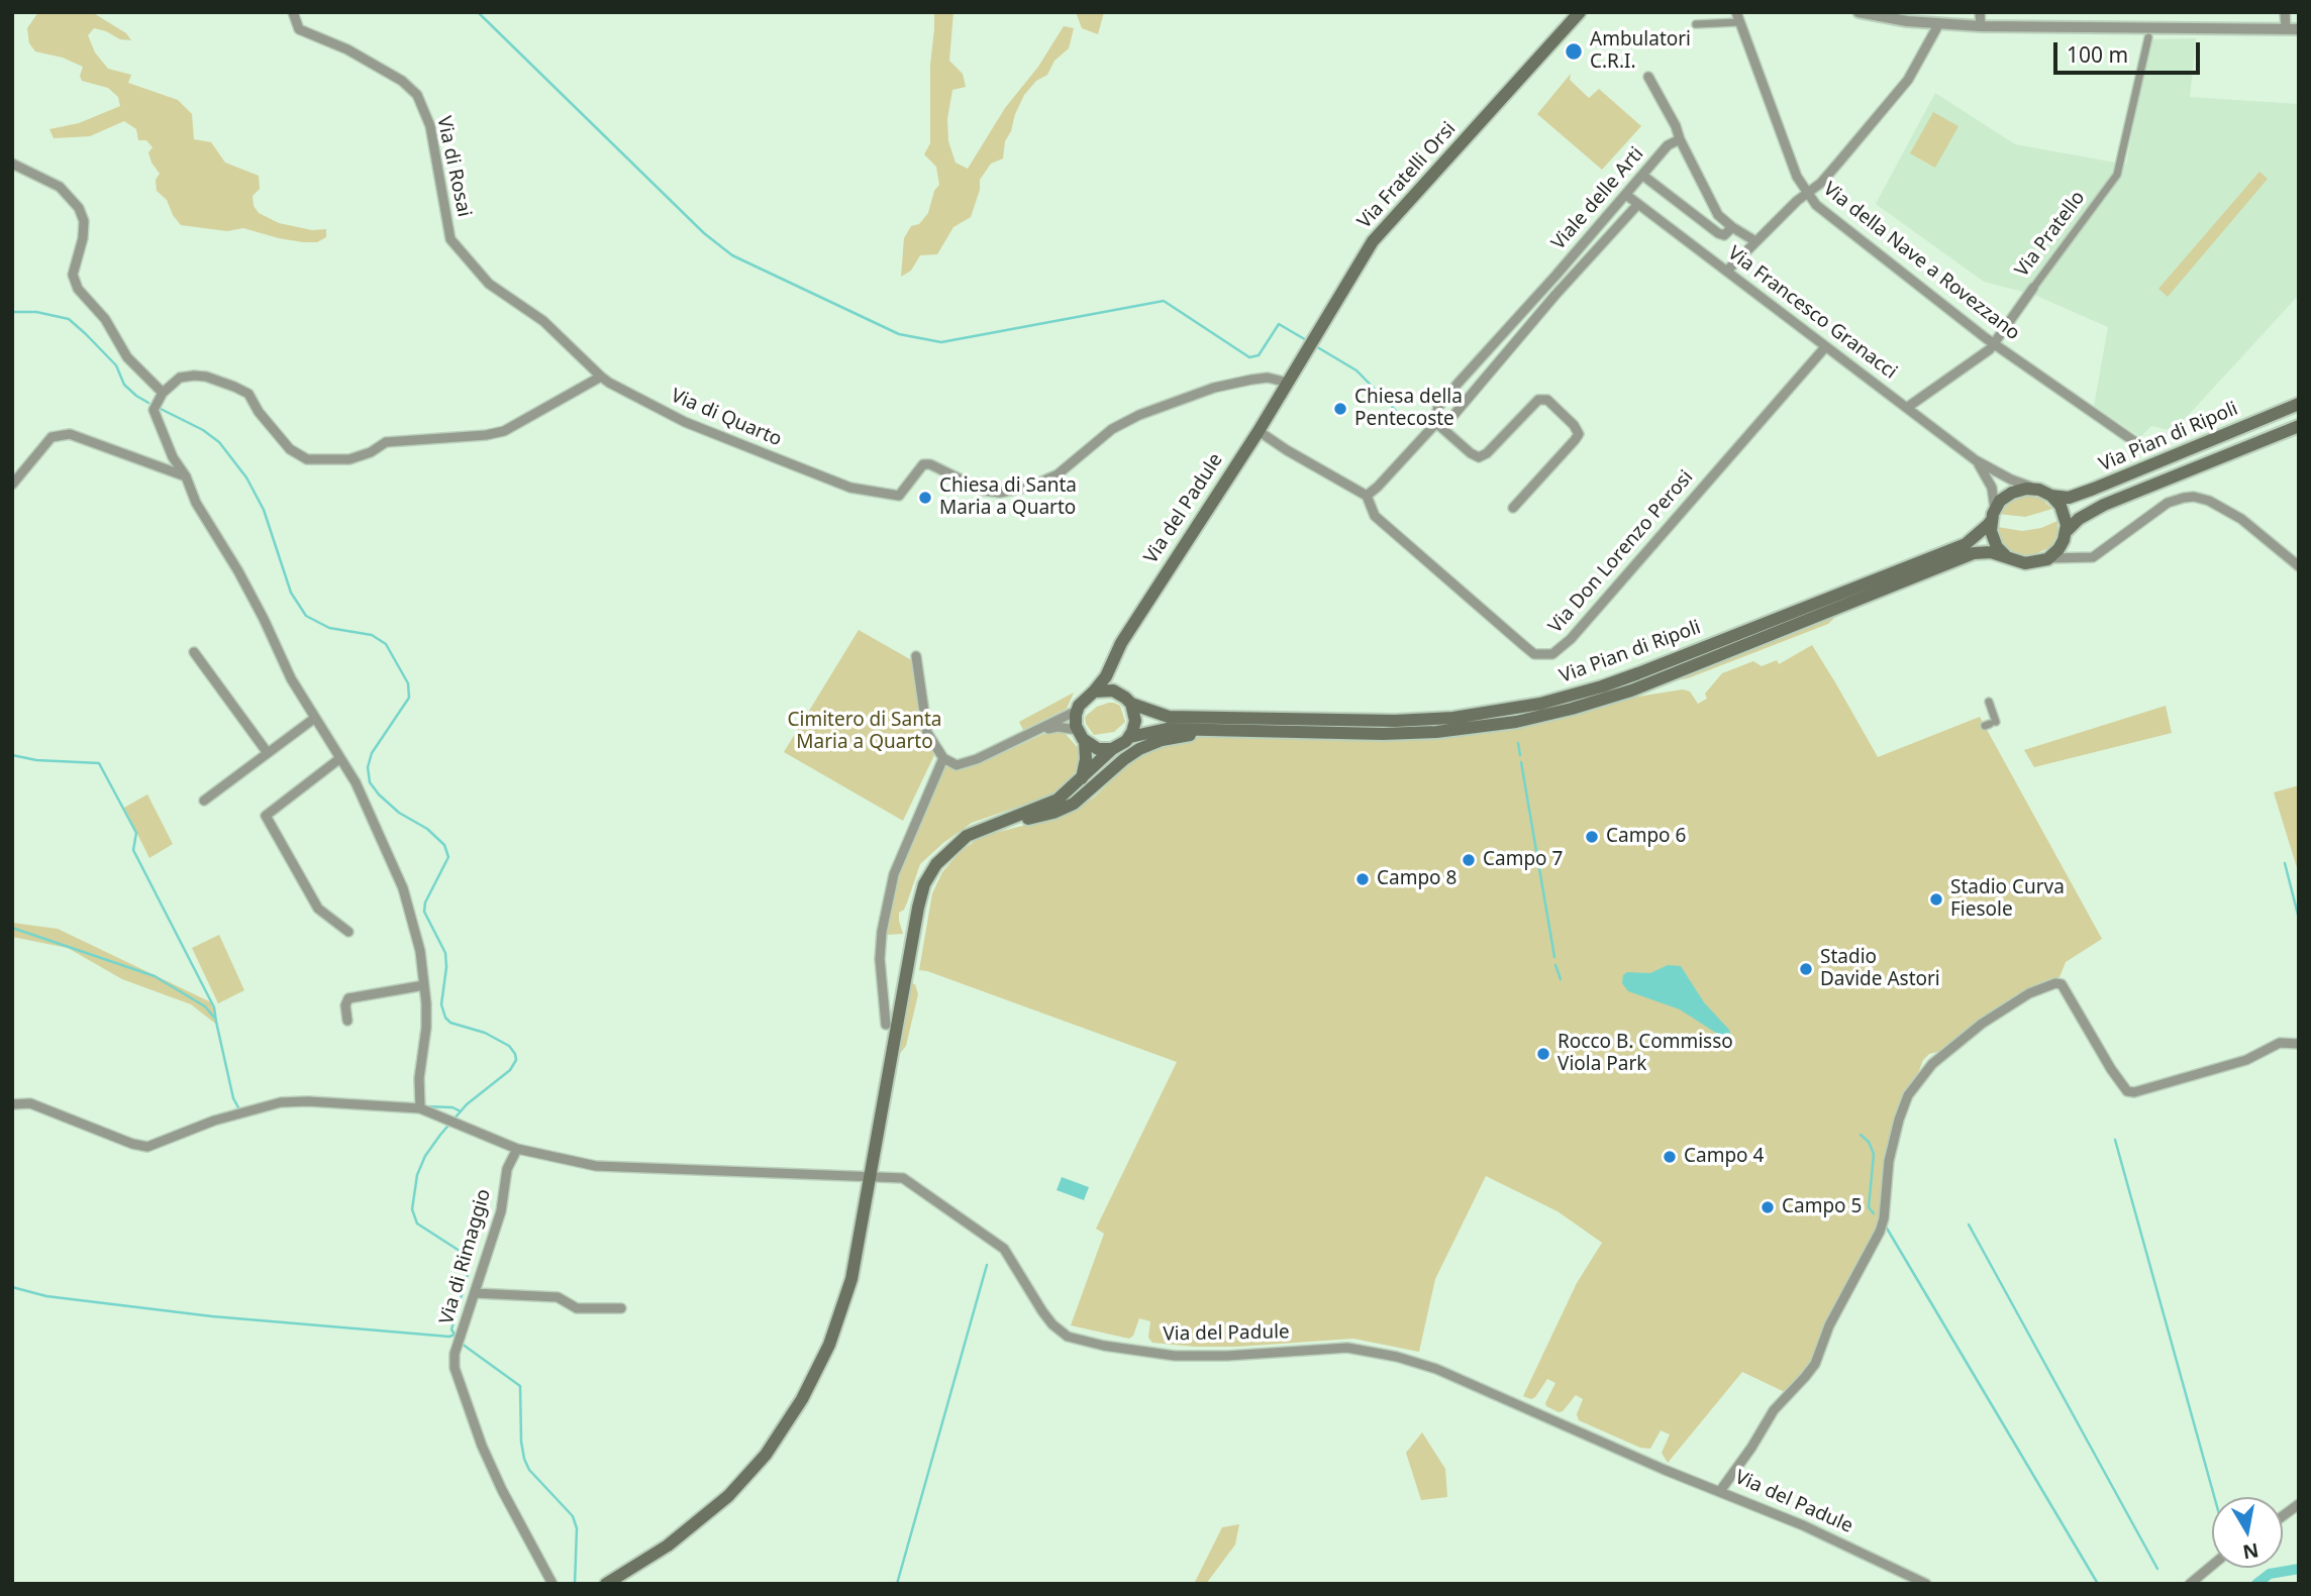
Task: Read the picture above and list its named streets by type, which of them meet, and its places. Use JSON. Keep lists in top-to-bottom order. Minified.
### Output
{"streets":{"main road":["Via Fratelli Orsi","Via Pian di Ripoli","Via del Padule"],"street":["Via di Rosai","Viale delle Arti","Via Pratello","Via della Nave a Rovezzano","Via Francesco Granacci","Via di Quarto","Via Don Lorenzo Perosi","Via di Rimaggio"]},"crossings":[["Via di Rosai","Via di Quarto"],["Via Fratelli Orsi","Via di Quarto"],["Via Fratelli Orsi","Via del Padule"],["Viale delle Arti","Via Francesco Granacci"],["Viale delle Arti","Via Don Lorenzo Perosi"],["Via Pratello","Via della Nave a Rovezzano"],["Via Pratello","Via Francesco Granacci"],["Via Francesco Granacci","Via Pian di Ripoli"],["Via Francesco Granacci","Via Don Lorenzo Perosi"],["Via di Quarto","Via del Padule"],["Via Pian di Ripoli","Via del Padule"]],"parks":["Cimitero di Santa Maria a Quarto"],"places":["Ambulatori C.R.I.","Chiesa della Pentecoste","Chiesa di Santa Maria a Quarto","Campo 6","Campo 7","Campo 8","Stadio Curva Fiesole","Stadio Davide Astori","Rocco B. Commisso Viola Park","Campo 4","Campo 5"],"scale_bar":"100 m","north":"bottom"}
